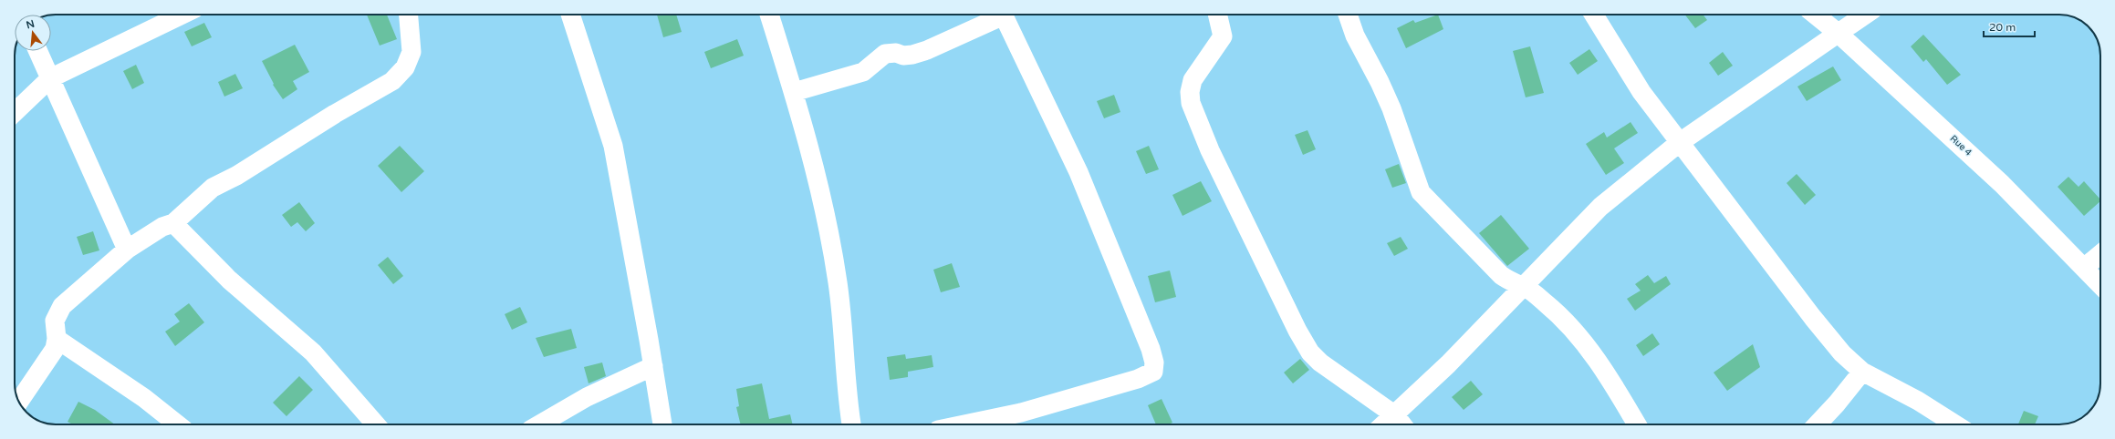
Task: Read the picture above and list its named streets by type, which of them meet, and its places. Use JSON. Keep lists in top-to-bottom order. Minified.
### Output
{"streets":{"street":["Rue 4"]},"scale_bar":"20 m","north":"top"}
